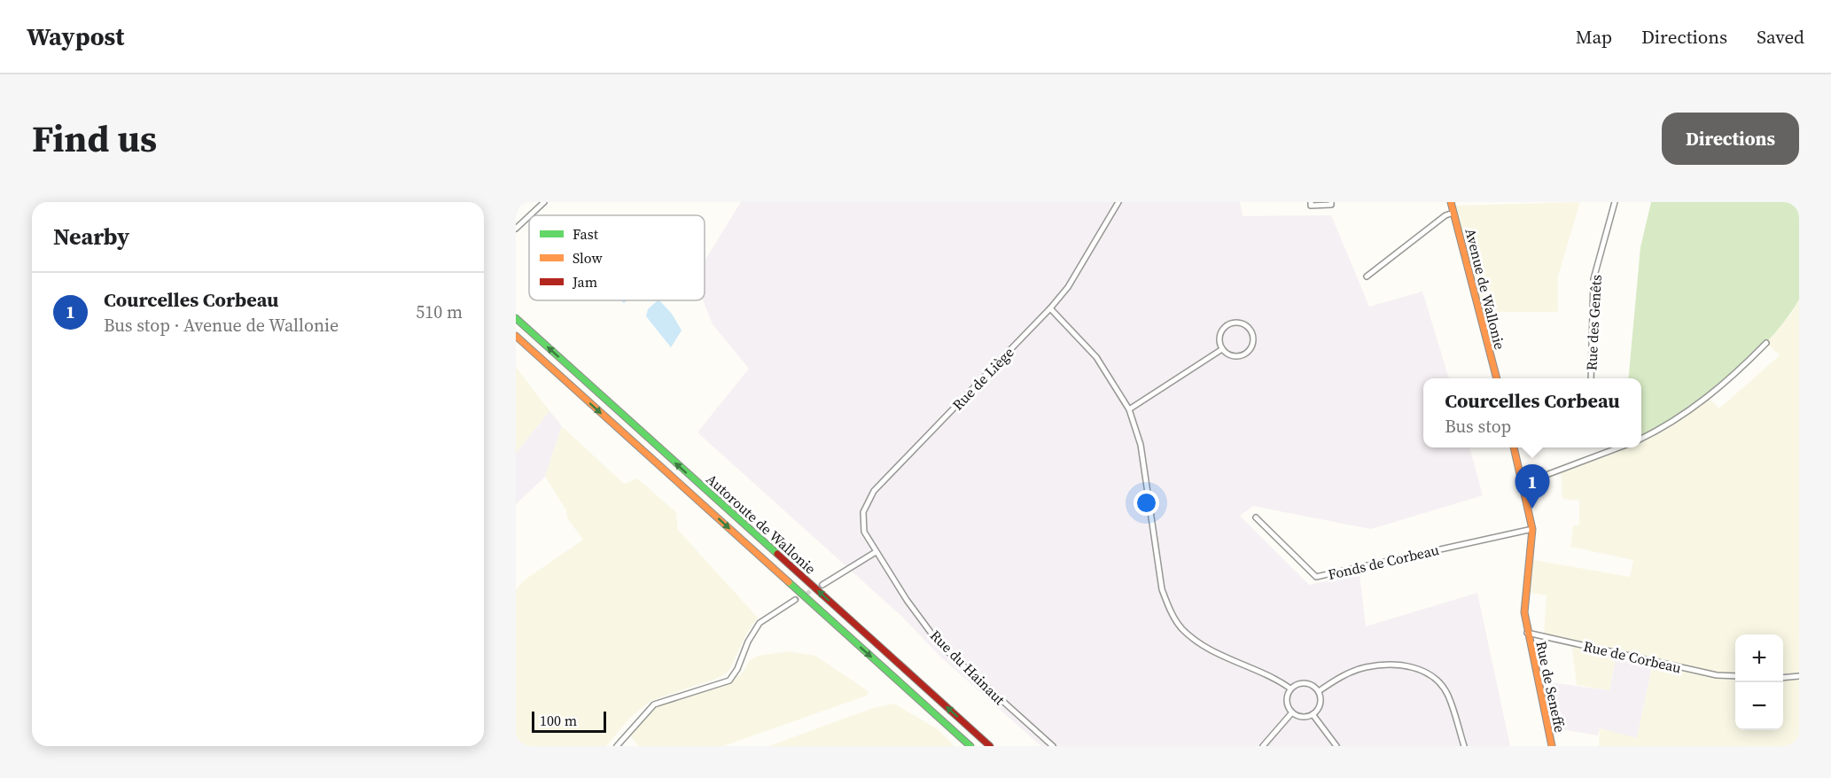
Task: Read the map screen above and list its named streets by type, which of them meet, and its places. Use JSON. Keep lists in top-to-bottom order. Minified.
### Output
{"streets":{"main road":["Avenue de Wallonie","Autoroute de Wallonie","Rue de Seneffe"],"street":["Rue des Genêts","Rue de Liège","Fonds de Corbeau","Rue de Corbeau","Rue du Hainaut"]},"crossings":[["Rue de Liège","Rue du Hainaut"],["Rue de Corbeau","Rue de Seneffe"]],"legend":["Fast","Slow","Jam"],"scale_bar":"100 m","page":{"header":"Waypost","nav":["Map","Directions","Saved"],"title":"Find us","buttons":"Directions","heading":"Nearby","list":[{"mark":"1","name":"Courcelles Corbeau","note":"Bus stop · Avenue de Wallonie","value":"510 m"}],"popup":["Courcelles Corbeau","Bus stop"],"pins":"1","map_buttons":["+","−"],"scale":"100 m"}}
